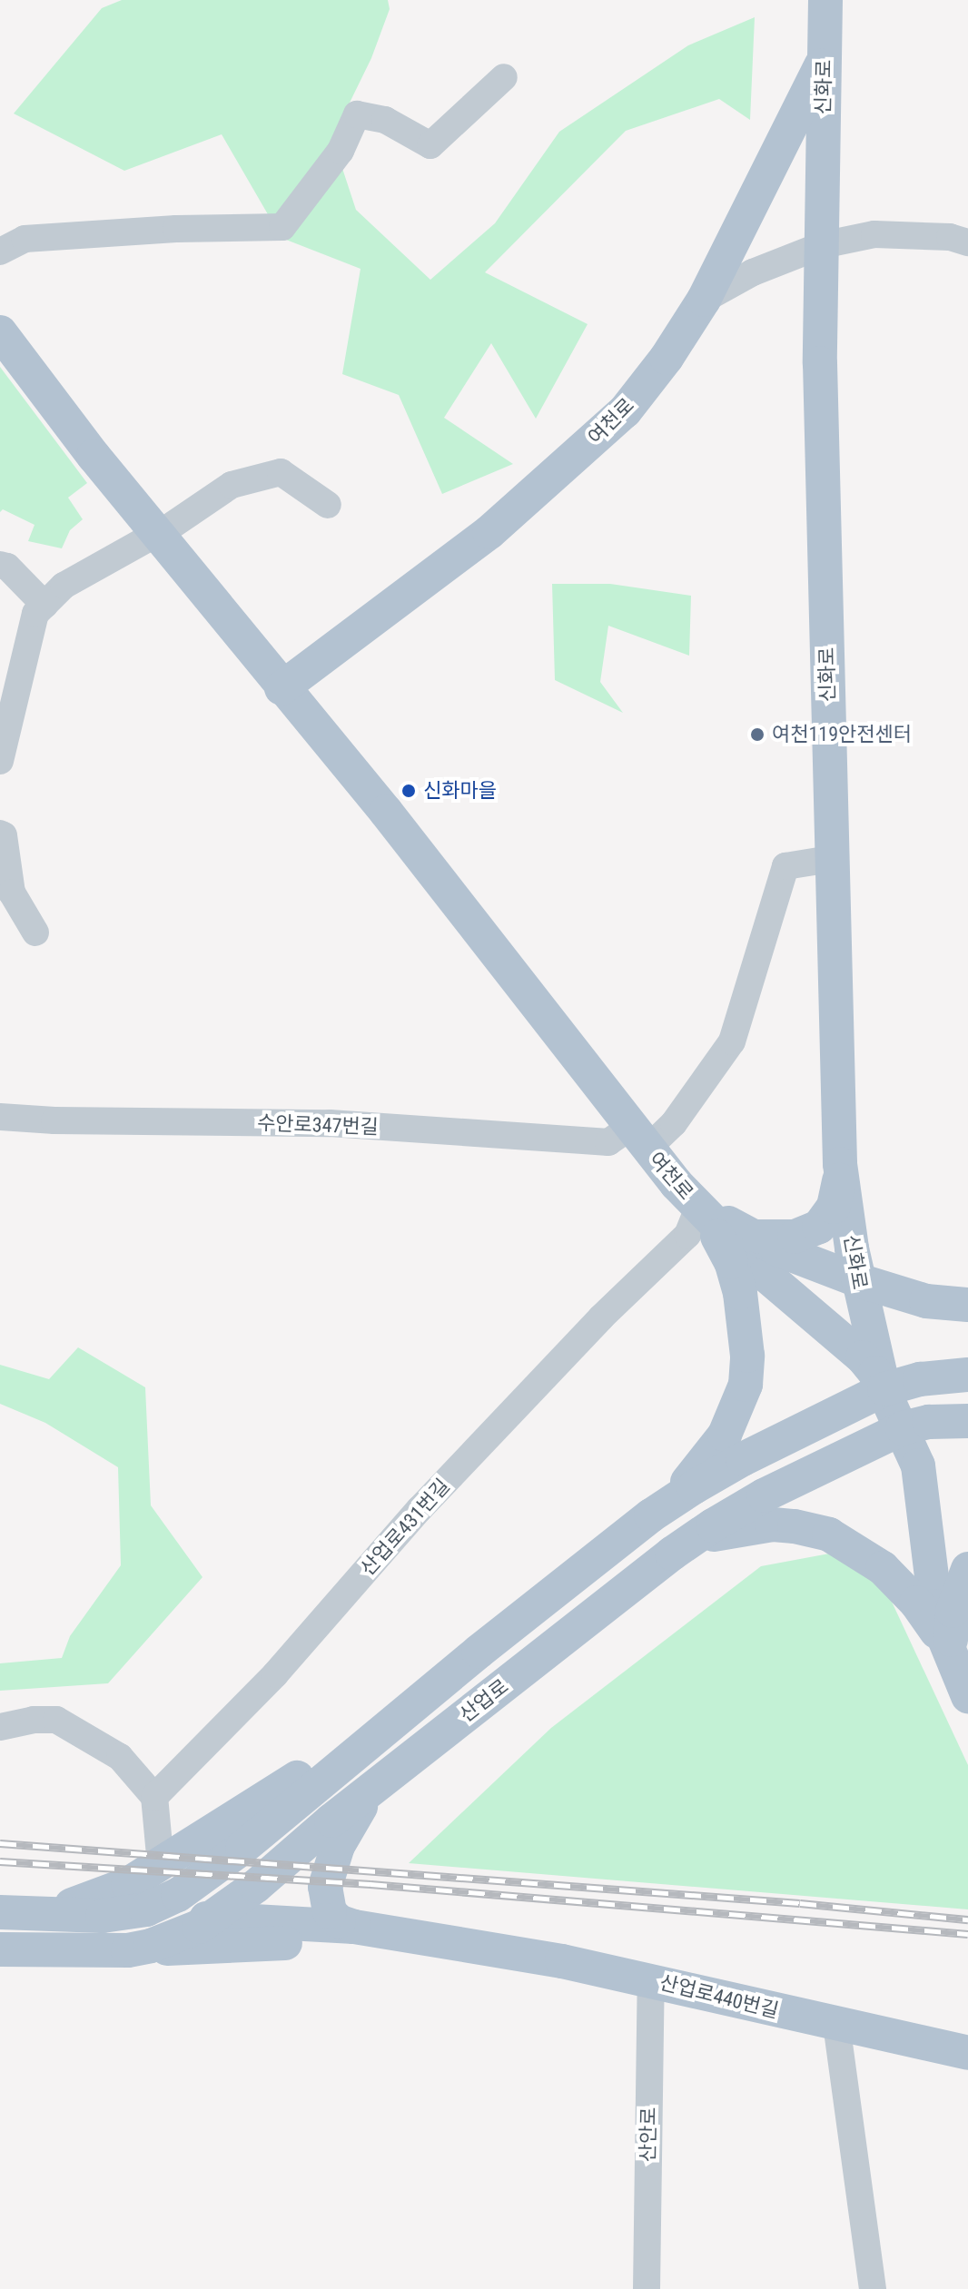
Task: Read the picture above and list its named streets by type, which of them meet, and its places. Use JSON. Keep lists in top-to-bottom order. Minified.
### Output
{"streets":{"main road":["신화로","여천로","산업로","산업로440번길"],"street":["수안로347번길","산업로431번길","산안로"]},"crossings":[["신화로","여천로"],["신화로","수안로347번길"],["신화로","산업로"],["여천로","수안로347번길"],["여천로","산업로431번길"],["여천로","산업로"],["산업로","산업로440번길"],["산업로440번길","산안로"]],"places":["여천119안전센터","신화마을"]}
